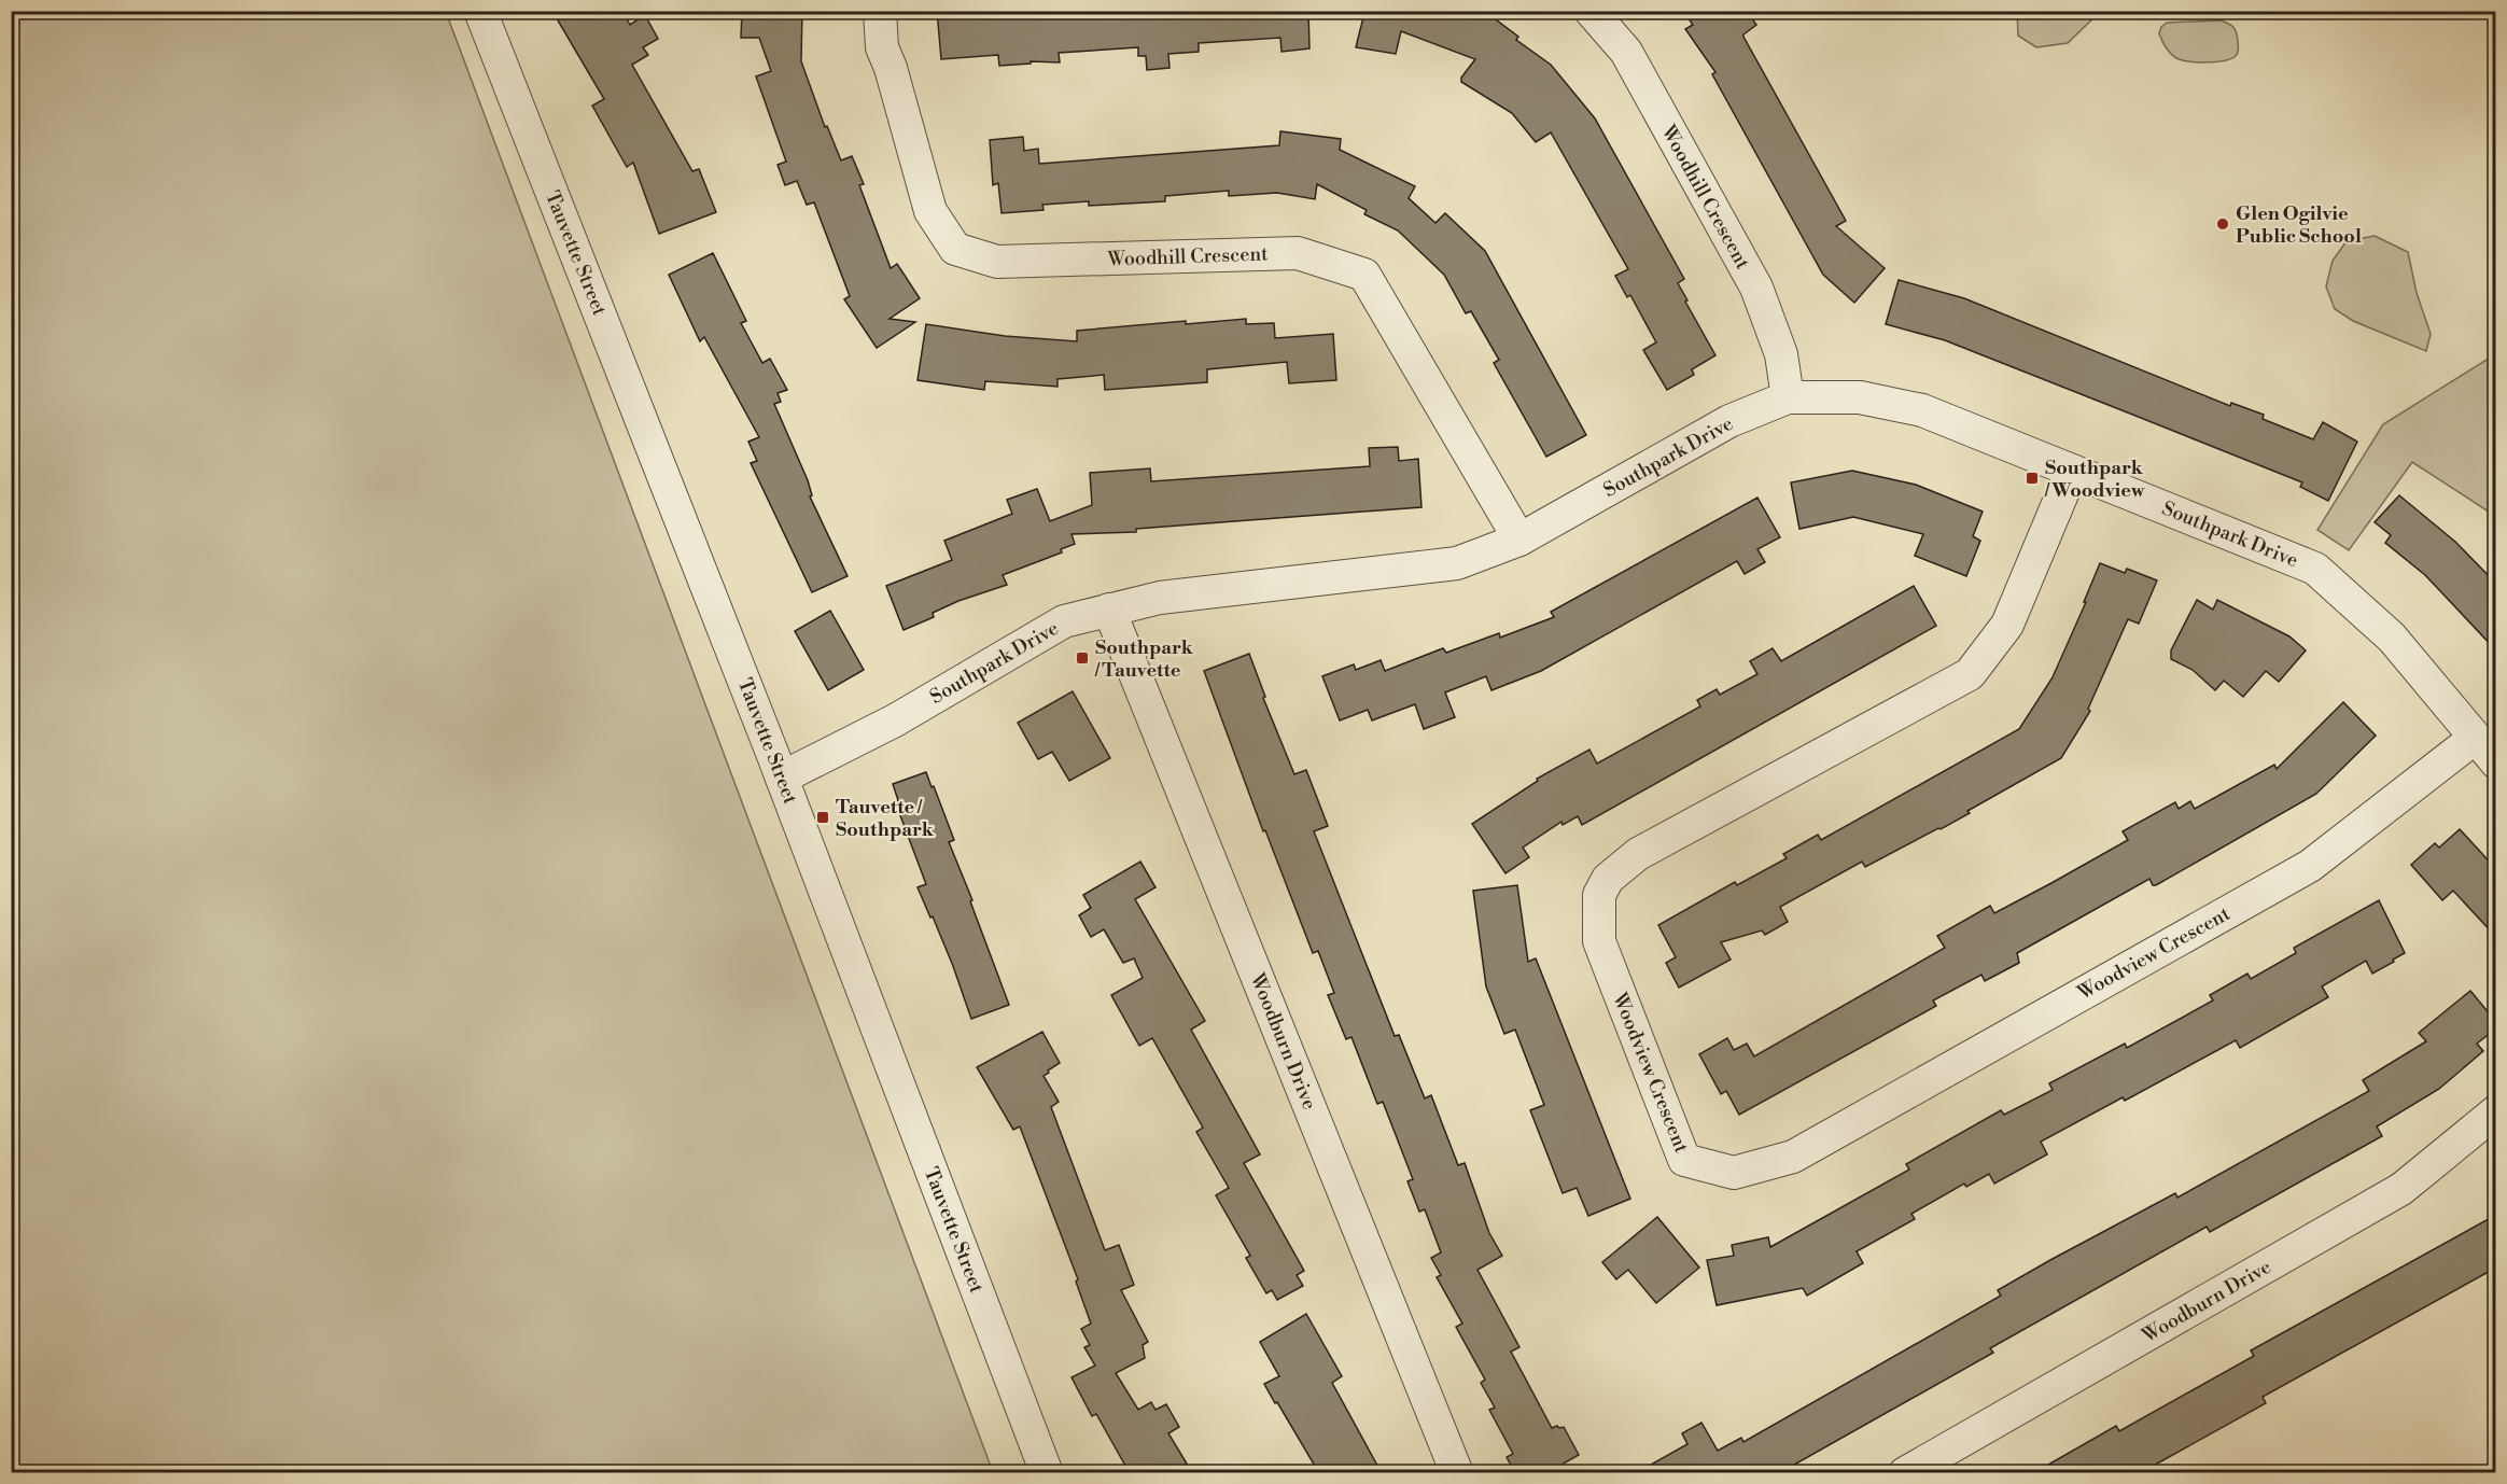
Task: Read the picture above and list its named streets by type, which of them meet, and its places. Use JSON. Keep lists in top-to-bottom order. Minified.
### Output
{"streets":{"street":["Woodhill Crescent","Tauvette Street","Southpark Drive","Woodview Crescent","Woodburn Drive"]},"crossings":[["Woodhill Crescent","Southpark Drive"],["Tauvette Street","Southpark Drive"],["Southpark Drive","Woodview Crescent"],["Southpark Drive","Woodburn Drive"]],"places":{"other":["Glen Ogilvie Public School"],"transit":["Southpark / Woodview","Southpark / Tauvette","Tauvette / Southpark"]}}
